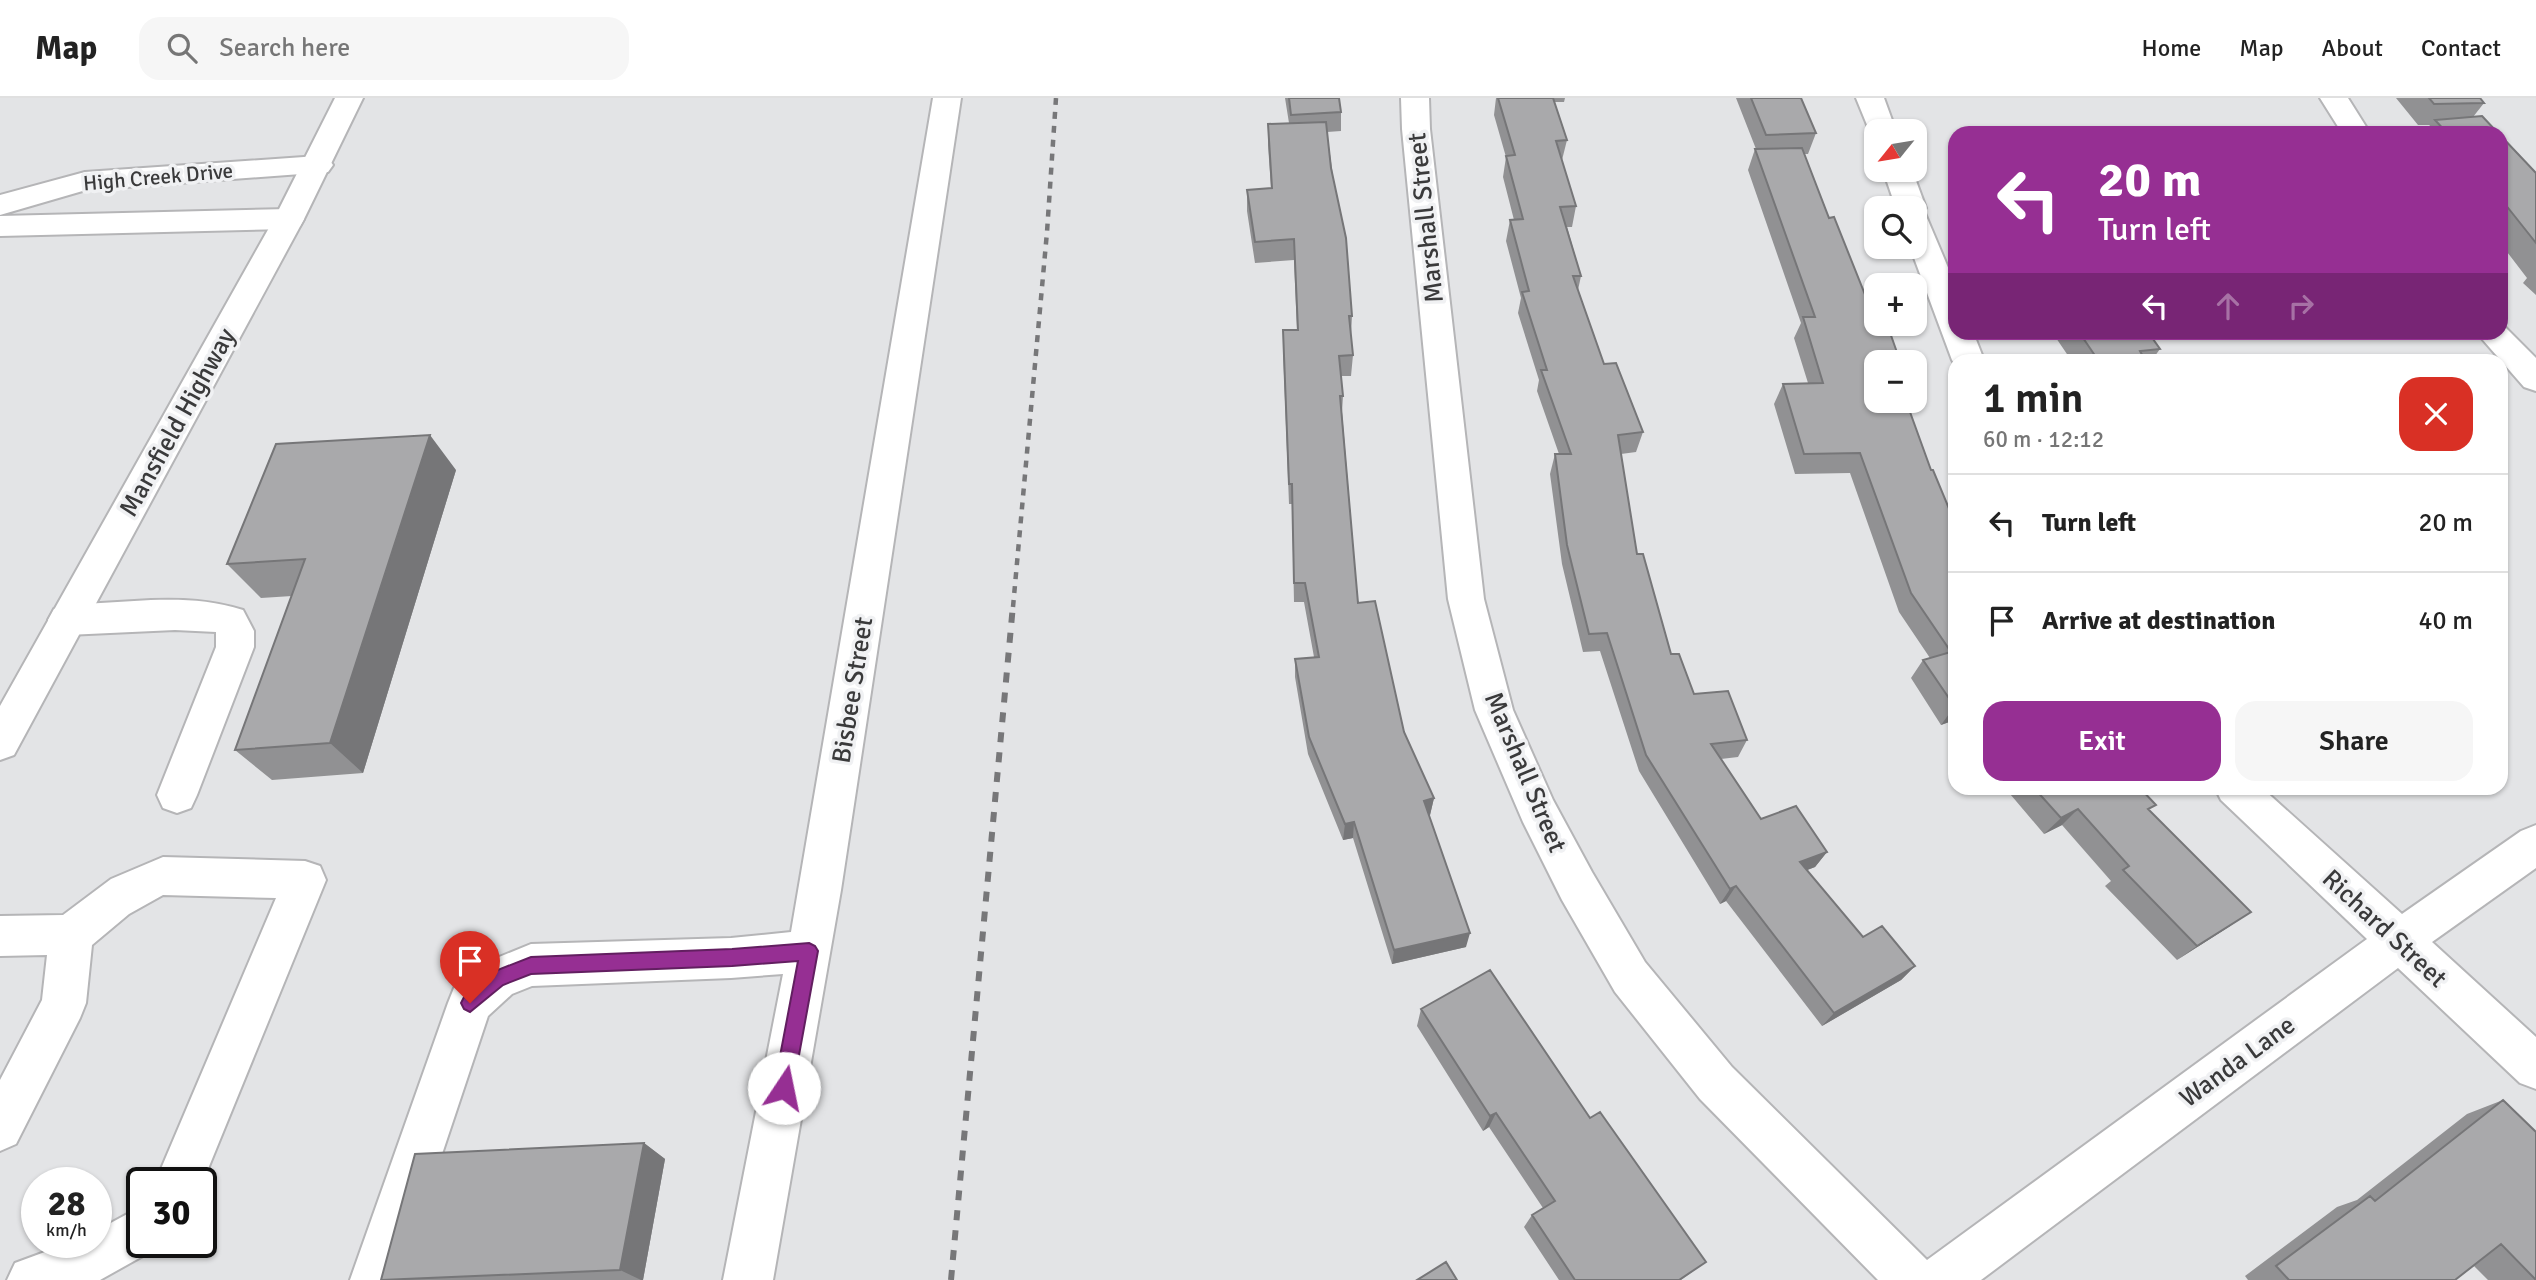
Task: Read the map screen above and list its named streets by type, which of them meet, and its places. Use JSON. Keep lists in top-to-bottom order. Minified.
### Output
{"streets":{"street":["High Creek Drive","Marshall Street","Mansfield Highway","Bisbee Street","Richard Street","Wanda Lane"]},"crossings":[["High Creek Drive","Mansfield Highway"],["Richard Street","Wanda Lane"]],"north":"bottom left","page":{"header":"Map","search":"Search here","nav":["Home","Map","About","Contact"],"map_buttons":["+","−"],"turn":["20 m","Turn left"],"heading":["1 min","60 m · 12:12"],"list":[{"name":"Turn left","value":"20 m"},{"name":"Arrive at destination","value":"40 m"}],"buttons":["Exit","Share"],"speed":"28 km/h","limit":"30"}}
